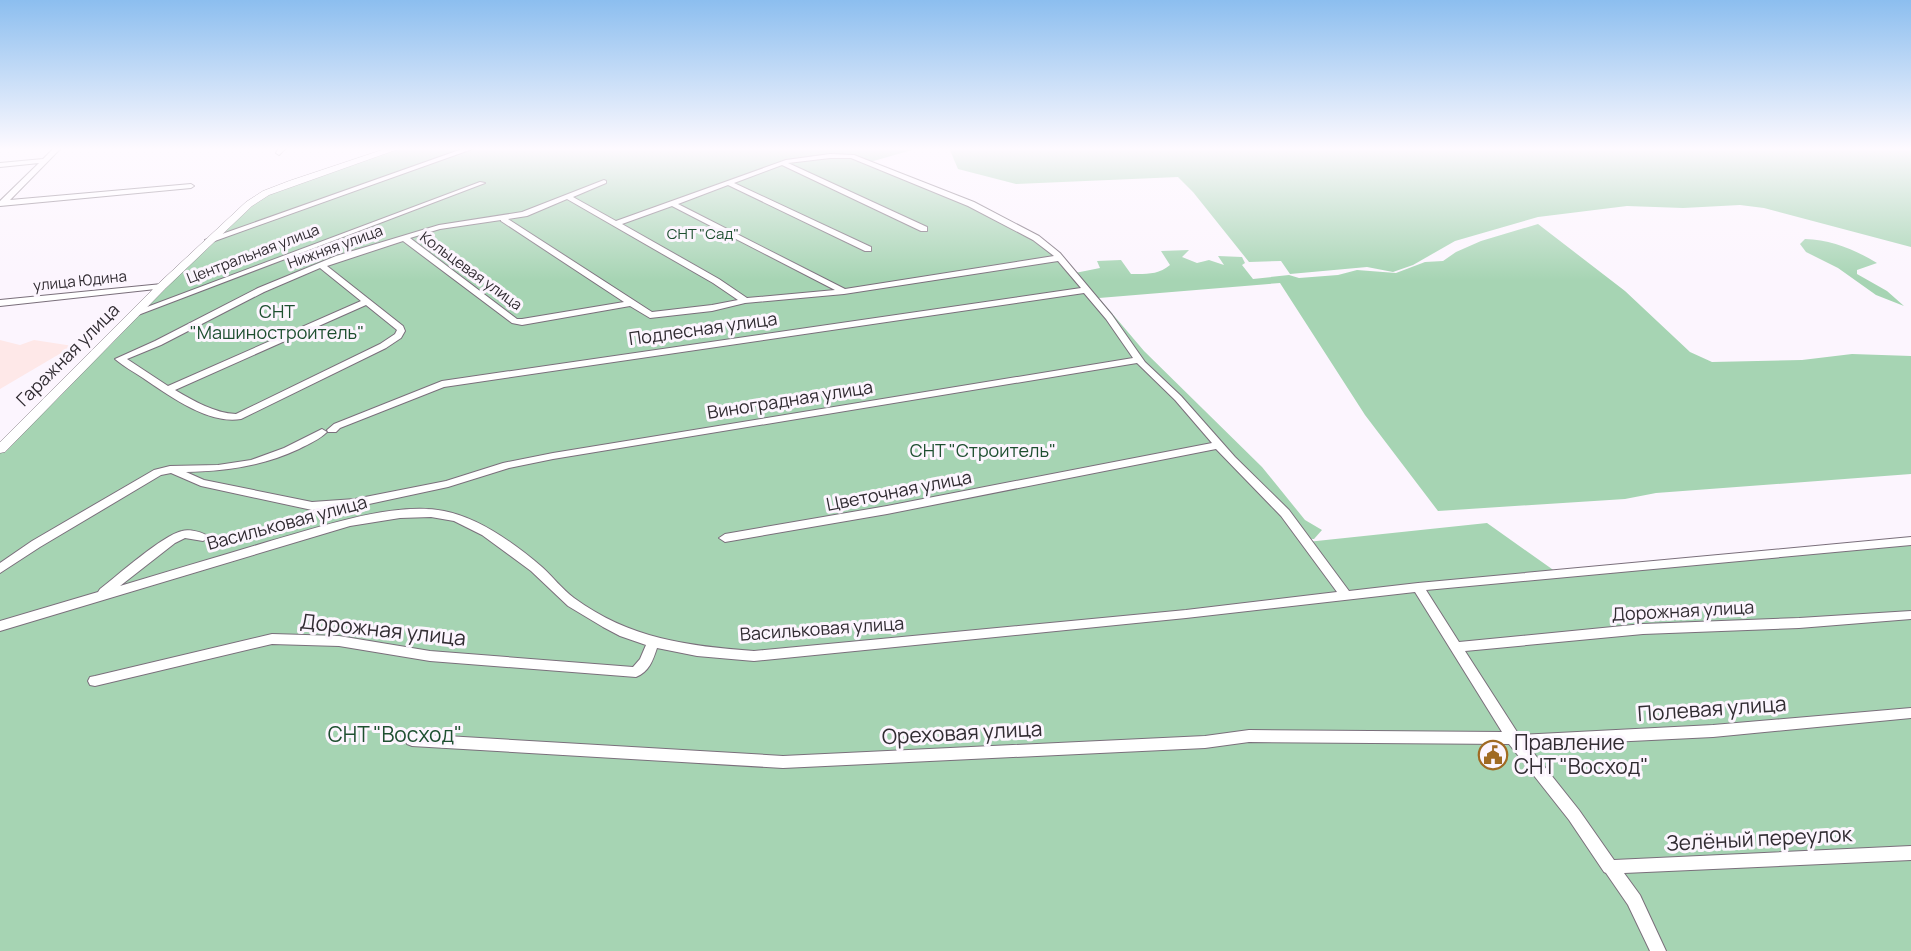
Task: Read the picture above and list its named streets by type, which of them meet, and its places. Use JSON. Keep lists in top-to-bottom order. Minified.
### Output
{"streets":{"street":["Нижняя улица","Центральная улица","Кольцевая улица","улица Юдина","Подлесная улица","Гаражная улица","Виноградная улица","Цветочная улица","Васильковая улица","Дорожная улица","Полевая улица","Ореховая улица","Зелёный переулок"]},"crossings":[["Нижняя улица","Кольцевая улица"],["Центральная улица","Гаражная улица"],["улица Юдина","Гаражная улица"],["Подлесная улица","Виноградная улица"],["Васильковая улица","Дорожная улица"],["Полевая улица","Ореховая улица"]],"parks":["СНТ \"Сад\"","СНТ \"Машиностроитель\"","СНТ \"Строитель\"","СНТ \"Восход\""],"places":{"public building":["Правление СНТ \"Восход\""]}}
